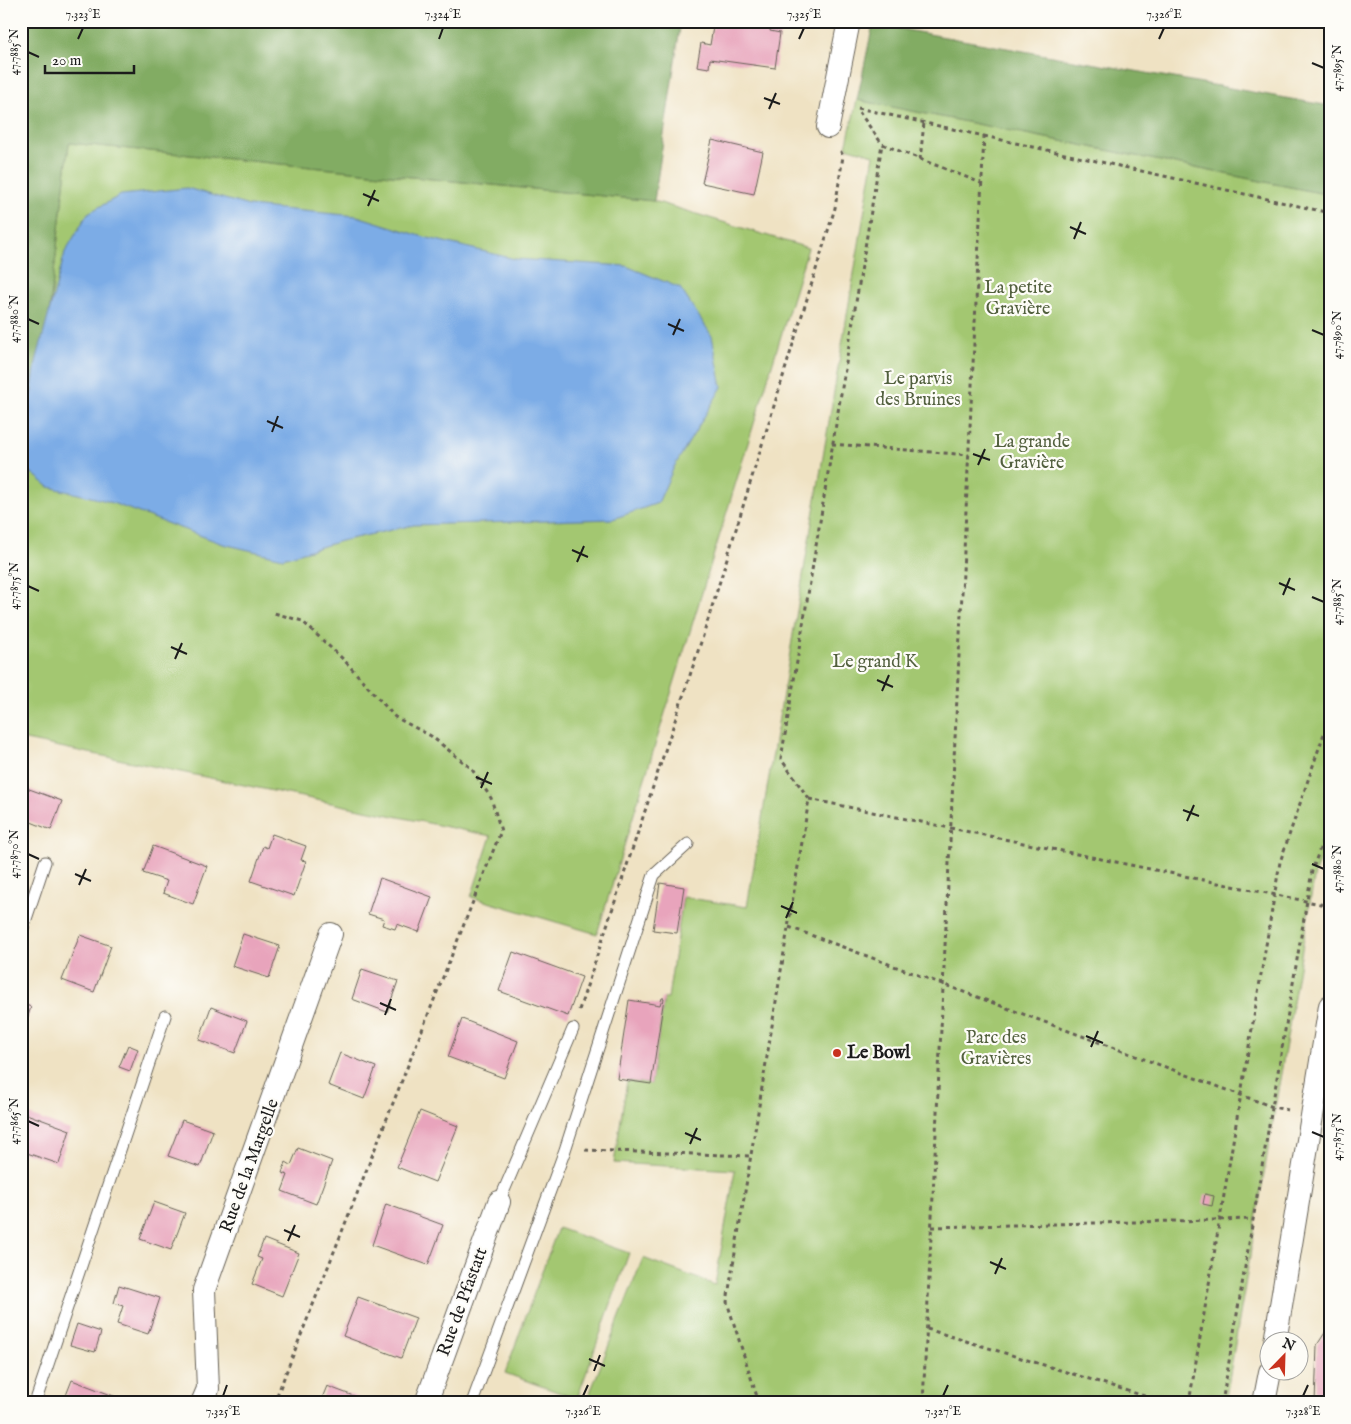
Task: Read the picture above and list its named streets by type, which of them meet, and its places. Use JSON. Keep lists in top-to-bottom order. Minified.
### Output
{"streets":{"street":["Rue de la Margelle","Rue de Pfastatt"]},"parks":["La petite Gravière","Le parvis des Bruines","La grande Gravière","Le grand K","Parc des Gravières"],"places":["Le Bowl"],"scale_bar":"20 m","north":"top right","coordinates":["7.323°E","7.324°E","7.325°E","7.326°E","47.7885°N","47.7895°N","47.7880°N","47.7890°N","47.7875°N","47.7870°N","47.7865°N","7.327°E","7.328°E"]}
